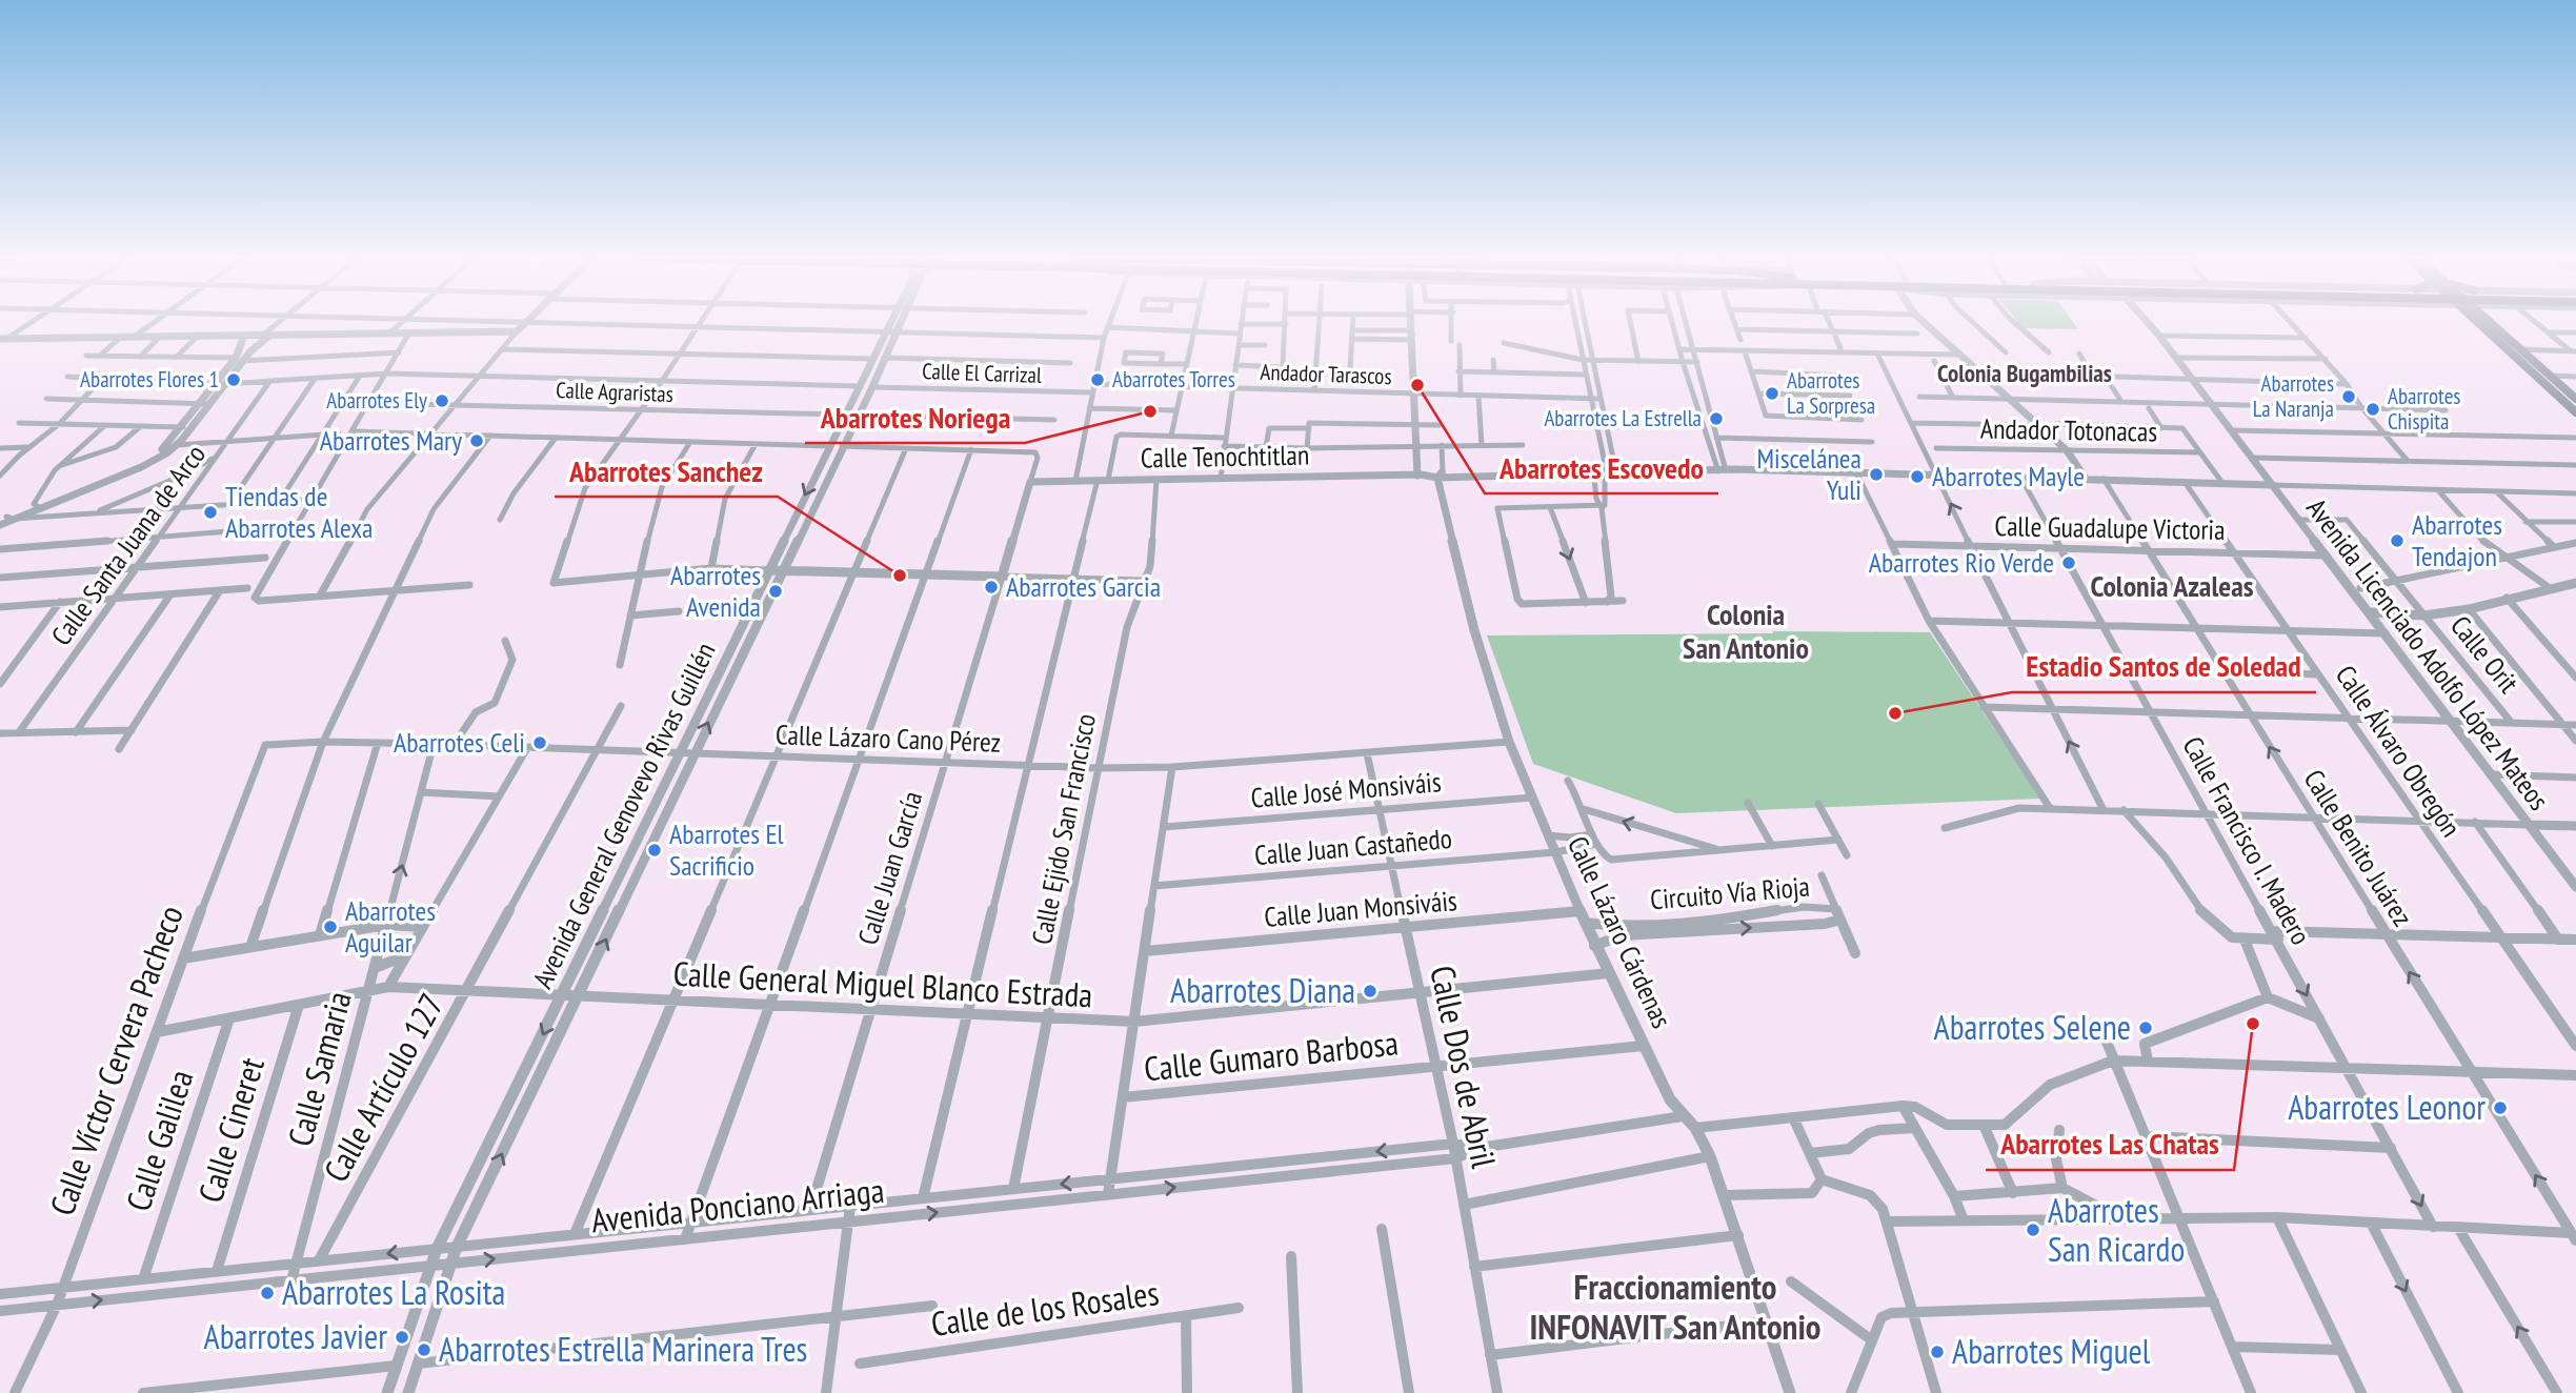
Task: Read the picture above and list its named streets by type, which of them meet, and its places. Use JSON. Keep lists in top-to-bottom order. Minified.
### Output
{"streets":{"street":["Calle El Carrizal","Andador Tarascos","Calle Agraristas","Andador Totonacas","Calle Tenochtitlan","Calle Guadalupe Victoria","Calle Santa Juana de Arco","Avenida Licenciado Adolfo López Mateos","Calle Orit","Calle Lázaro Cano Pérez","Calle Álvaro Obregón","Calle José Monsiváis","Avenida General Genovevo Rivas Guillén","Calle Ejido San Francisco","Calle Francisco I. Madero","Calle Juan Castañedo","Calle Benito Juárez","Calle Juan García","Circuito Vía Rioja","Calle Juan Monsiváis","Calle Lázaro Cárdenas","Calle General Miguel Blanco Estrada","Calle Gumaro Barbosa","Calle Víctor Cervera Pacheco","Calle Dos de Abril","Calle Samaria","Calle Artículo 127","Calle Cineret","Calle Galilea","Avenida Ponciano Arriaga","Calle de los Rosales"]},"crossings":[["Calle El Carrizal","Avenida General Genovevo Rivas Guillén"],["Calle Agraristas","Avenida General Genovevo Rivas Guillén"],["Calle Tenochtitlan","Avenida Licenciado Adolfo López Mateos"],["Calle Tenochtitlan","Calle Álvaro Obregón"],["Calle Tenochtitlan","Calle Ejido San Francisco"],["Calle Tenochtitlan","Calle Francisco I. Madero"],["Calle Tenochtitlan","Calle Benito Juárez"],["Calle Tenochtitlan","Calle Juan García"],["Calle Tenochtitlan","Calle Lázaro Cárdenas"],["Calle Guadalupe Victoria","Avenida Licenciado Adolfo López Mateos"],["Calle Guadalupe Victoria","Calle Álvaro Obregón"],["Calle Guadalupe Victoria","Calle Francisco I. Madero"],["Calle Guadalupe Victoria","Calle Benito Juárez"],["Avenida Licenciado Adolfo López Mateos","Calle Orit"],["Calle Lázaro Cano Pérez","Avenida General Genovevo Rivas Guillén"],["Calle Lázaro Cano Pérez","Calle Ejido San Francisco"],["Calle Lázaro Cano Pérez","Calle Juan García"],["Calle Lázaro Cano Pérez","Calle Lázaro Cárdenas"],["Calle Lázaro Cano Pérez","Calle Víctor Cervera Pacheco"],["Calle Lázaro Cano Pérez","Calle Dos de Abril"],["Calle Lázaro Cano Pérez","Calle Samaria"],["Calle Lázaro Cano Pérez","Calle Artículo 127"],["Calle José Monsiváis","Calle Lázaro Cárdenas"],["Calle José Monsiváis","Calle Dos de Abril"],["Avenida General Genovevo Rivas Guillén","Calle General Miguel Blanco Estrada"],["Avenida General Genovevo Rivas Guillén","Avenida Ponciano Arriaga"],["Calle Ejido San Francisco","Calle General Miguel Blanco Estrada"],["Calle Ejido San Francisco","Avenida Ponciano Arriaga"],["Calle Juan Castañedo","Calle Lázaro Cárdenas"],["Calle Juan Castañedo","Calle Dos de Abril"],["Calle Juan García","Calle General Miguel Blanco Estrada"],["Calle Juan García","Avenida Ponciano Arriaga"],["Circuito Vía Rioja","Calle Juan Monsiváis"],["Circuito Vía Rioja","Calle Lázaro Cárdenas"],["Calle Juan Monsiváis","Calle Lázaro Cárdenas"],["Calle Juan Monsiváis","Calle Dos de Abril"],["Calle Lázaro Cárdenas","Calle General Miguel Blanco Estrada"],["Calle Lázaro Cárdenas","Calle Gumaro Barbosa"],["Calle Lázaro Cárdenas","Avenida Ponciano Arriaga"],["Calle General Miguel Blanco Estrada","Calle Víctor Cervera Pacheco"],["Calle General Miguel Blanco Estrada","Calle Dos de Abril"],["Calle General Miguel Blanco Estrada","Calle Samaria"],["Calle General Miguel Blanco Estrada","Calle Artículo 127"],["Calle General Miguel Blanco Estrada","Calle Cineret"],["Calle General Miguel Blanco Estrada","Calle Galilea"],["Calle Gumaro Barbosa","Calle Dos de Abril"],["Calle Víctor Cervera Pacheco","Avenida Ponciano Arriaga"],["Calle Dos de Abril","Avenida Ponciano Arriaga"],["Calle Samaria","Avenida Ponciano Arriaga"],["Calle Artículo 127","Avenida Ponciano Arriaga"],["Calle Cineret","Avenida Ponciano Arriaga"],["Calle Galilea","Avenida Ponciano Arriaga"]],"one_way":["Calle Benito Juárez"],"districts":["Colonia Bugambilias","Colonia Azaleas","Colonia San Antonio","Fraccionamiento INFONAVIT San Antonio"],"places":["Abarrotes Flores 1","Abarrotes Torres","Abarrotes Escovedo","Abarrotes La Sorpresa","Abarrotes La Naranja","Abarrotes Ely","Abarrotes Chispita","Abarrotes Noriega","Abarrotes La Estrella","Abarrotes Mary","Miscelánea Yuli","Abarrotes Mayle","Tiendas de Abarrotes Alexa","Abarrotes Tendajon","Abarrotes Rio Verde","Abarrotes Sanchez","Abarrotes Garcia","Abarrotes Avenida","Estadio Santos de Soledad","Abarrotes Celi","Abarrotes El Sacrificio","Abarrotes Aguilar","Abarrotes Diana","Abarrotes Las Chatas","Abarrotes Selene","Abarrotes Leonor","Abarrotes San Ricardo","Abarrotes La Rosita","Abarrotes Javier","Abarrotes Estrella Marinera Tres","Abarrotes Miguel"]}
